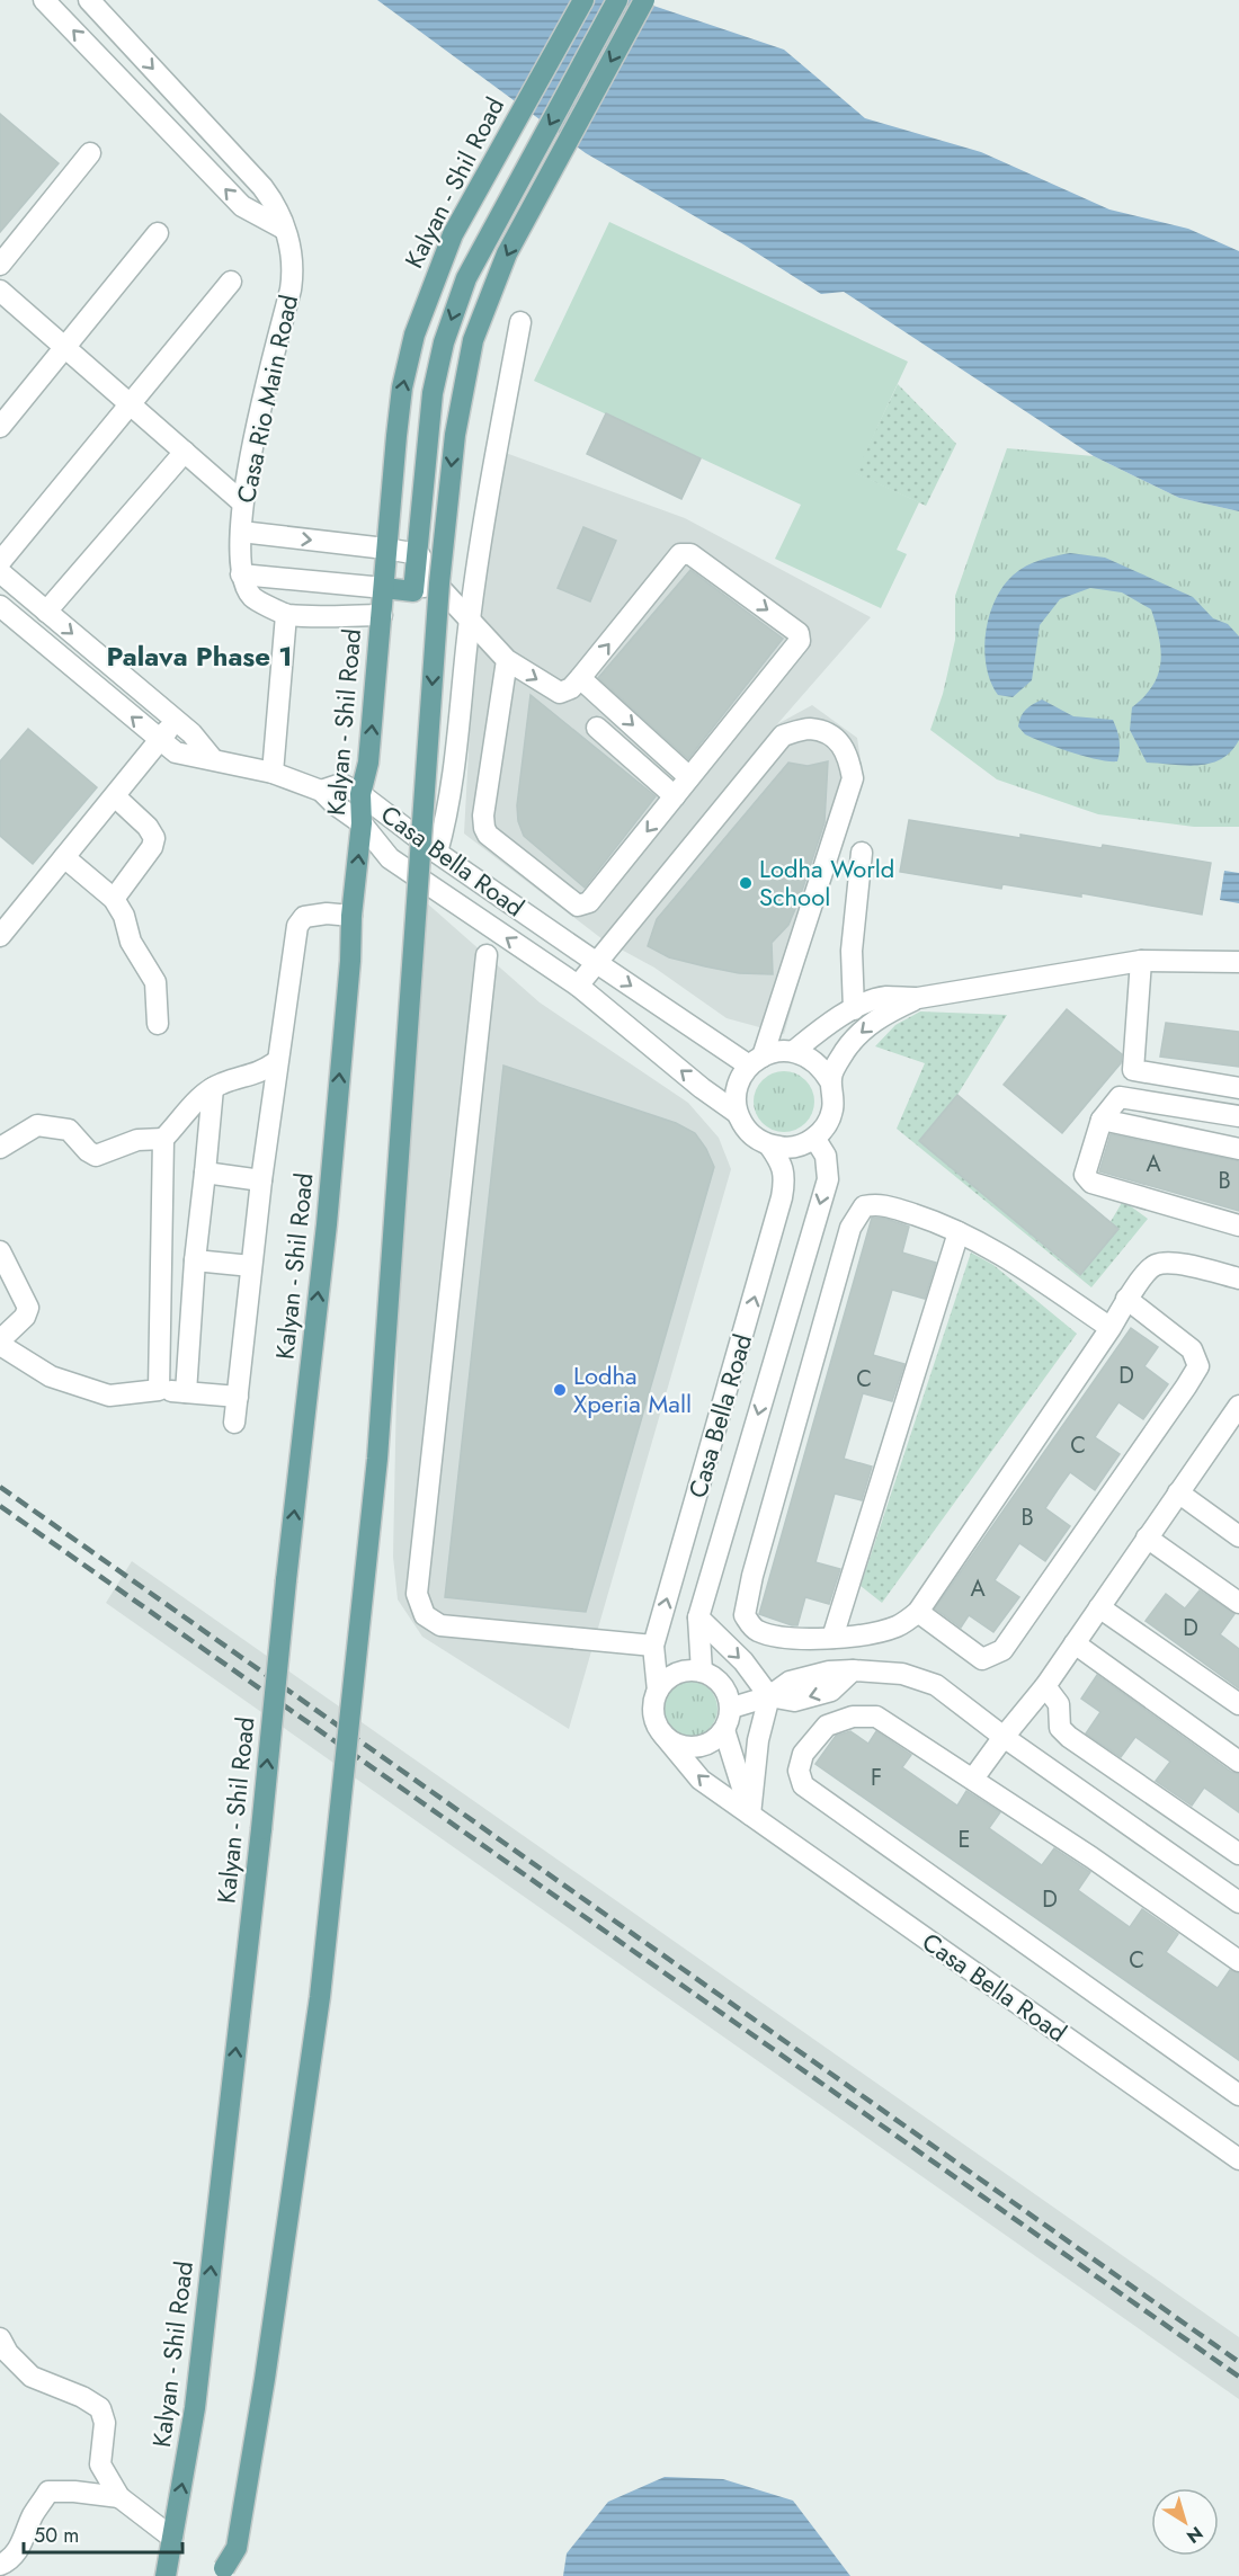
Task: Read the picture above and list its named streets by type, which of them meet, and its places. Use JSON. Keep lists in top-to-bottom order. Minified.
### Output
{"streets":{"main road":["Kalyan - Shil Road"],"street":["Casa Rio Main Road","Casa Bella Road"]},"crossings":[["Kalyan - Shil Road","Casa Bella Road"]],"districts":["Palava Phase 1"],"places":["Lodha World School","Lodha Xperia Mall"],"house_numbers":["A","B","D","C","C","B","A","D","F","E","D","C"],"scale_bar":"50 m","north":"bottom right"}
